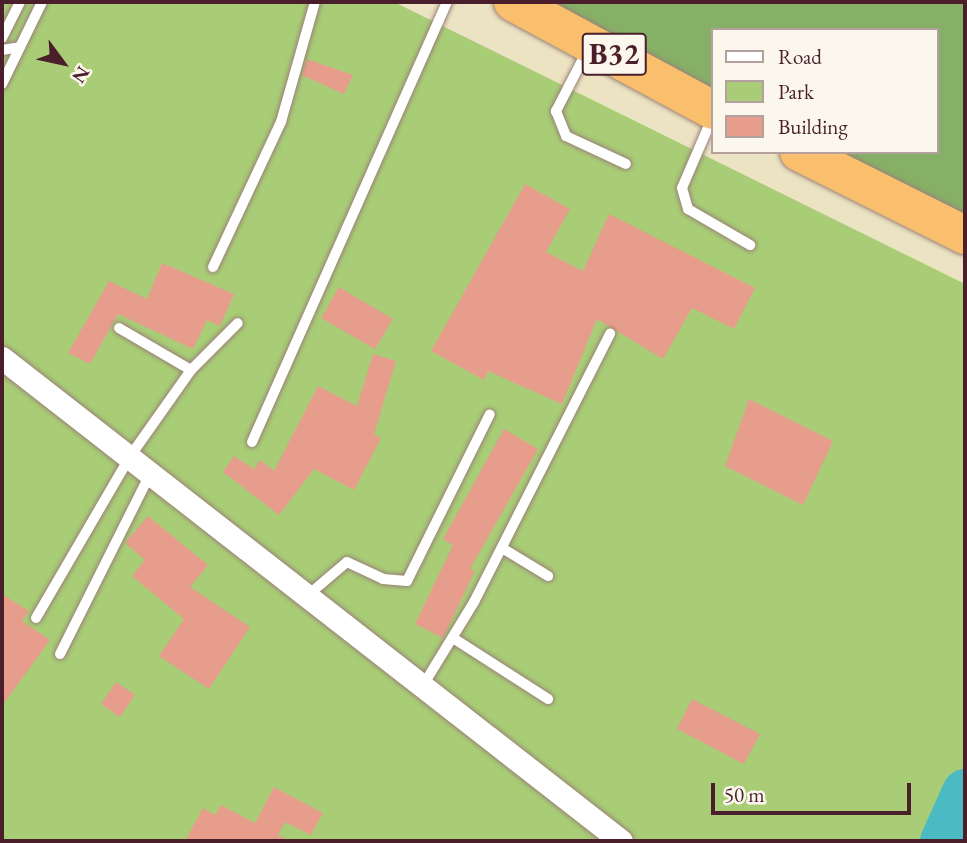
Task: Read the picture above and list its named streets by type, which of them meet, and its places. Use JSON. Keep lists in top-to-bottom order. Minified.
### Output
{"streets":{"highway":["B32"]},"legend":["Road","Park","Building"],"scale_bar":"50 m","north":"bottom right"}
